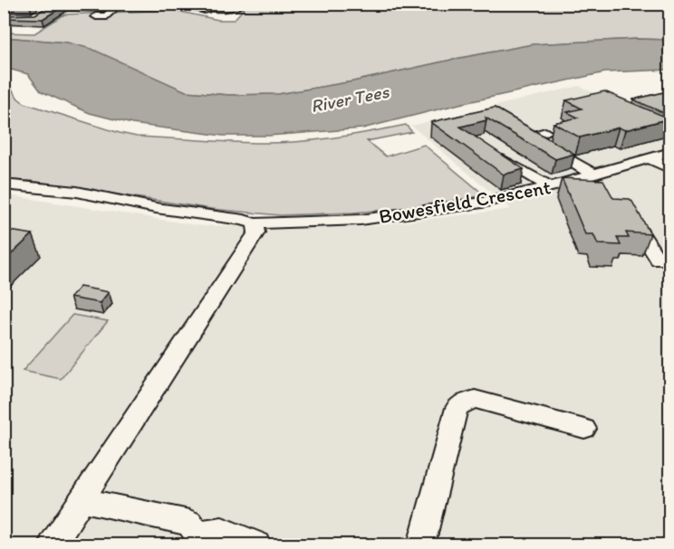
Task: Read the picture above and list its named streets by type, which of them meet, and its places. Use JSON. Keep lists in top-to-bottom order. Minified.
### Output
{"streets":{"street":["Bowesfield Crescent"]},"water":["River Tees"]}
